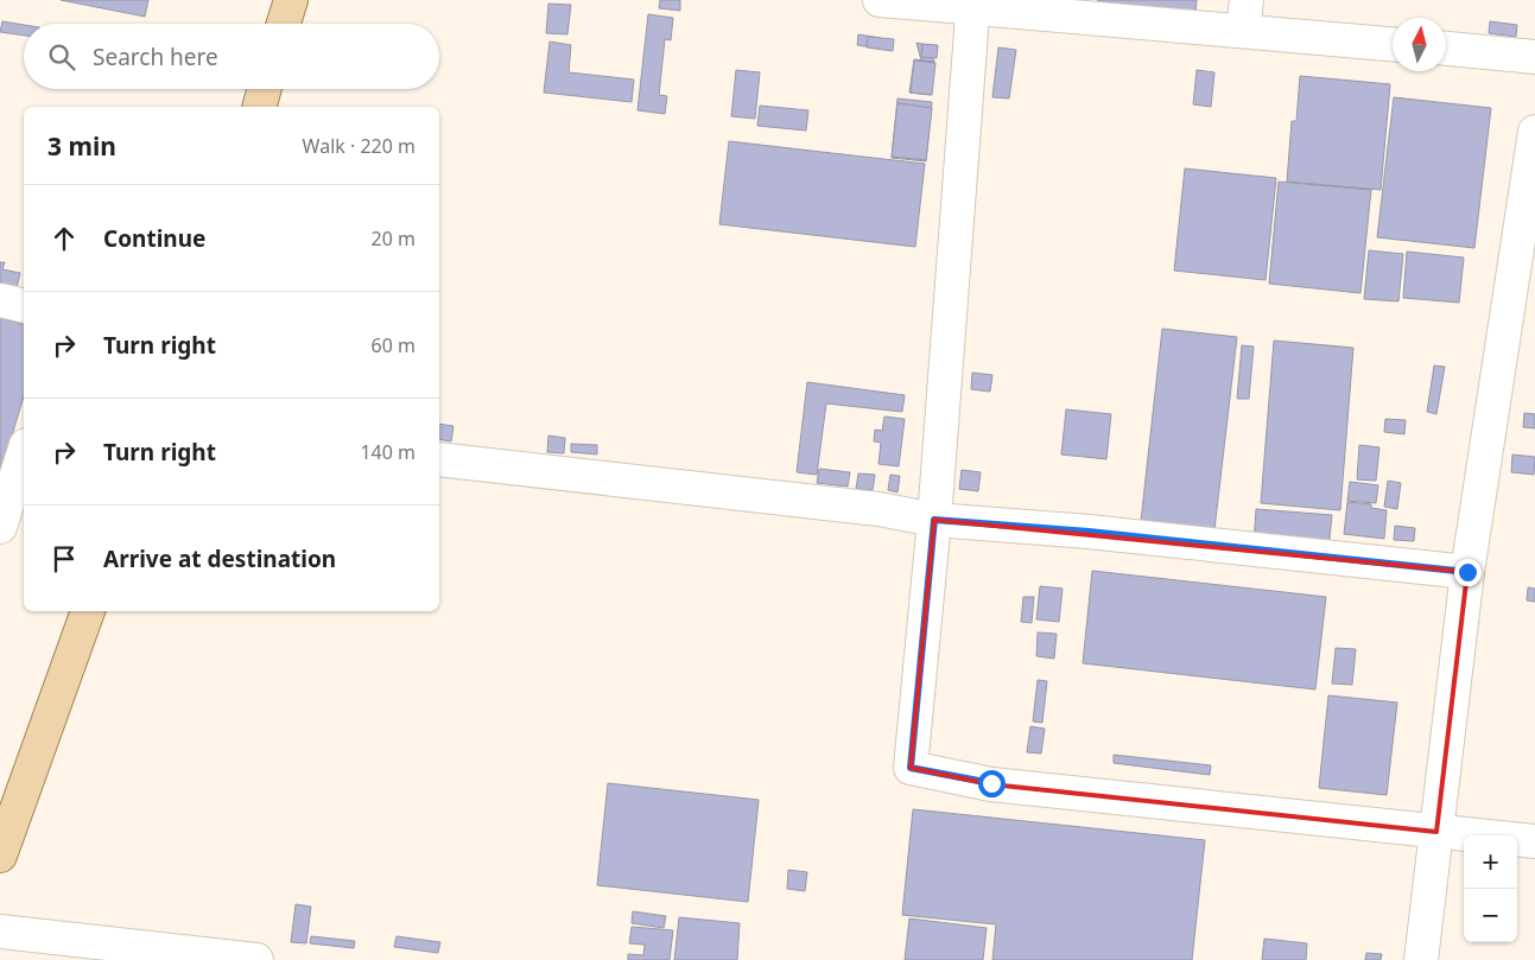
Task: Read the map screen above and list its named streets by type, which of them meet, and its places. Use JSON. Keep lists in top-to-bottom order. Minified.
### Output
{"north":"top","page":{"search":"Search here","heading":["3 min","Walk · 220 m"],"list":[["Continue","20 m"],["Turn right","60 m"],["Turn right","140 m"],"Arrive at destination"],"map_buttons":["+","−"]}}
